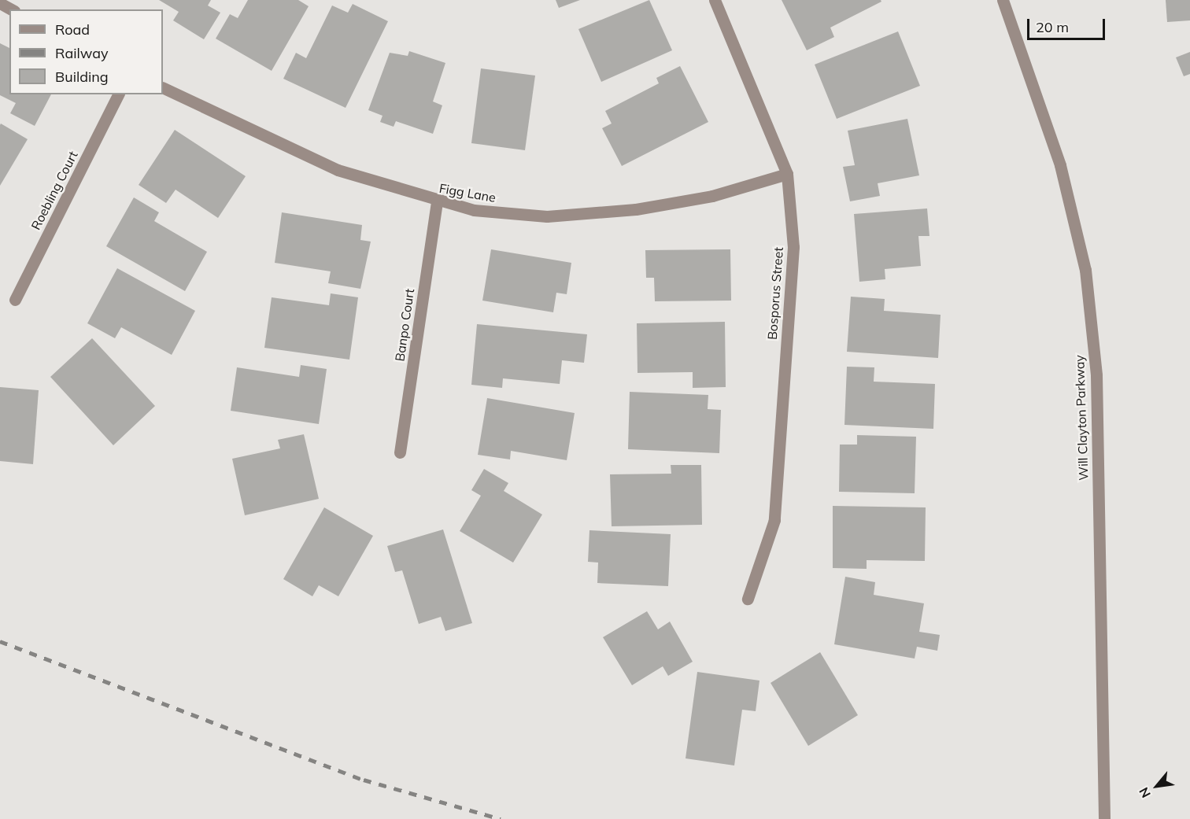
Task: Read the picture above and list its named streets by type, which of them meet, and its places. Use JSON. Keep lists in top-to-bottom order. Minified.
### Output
{"streets":{"street":["Roebling Court","Figg Lane","Bosporus Street","Banpo Court","Will Clayton Parkway"]},"crossings":[["Figg Lane","Bosporus Street"],["Figg Lane","Banpo Court"]],"legend":["Road","Railway","Building"],"scale_bar":"20 m","north":"bottom left"}
